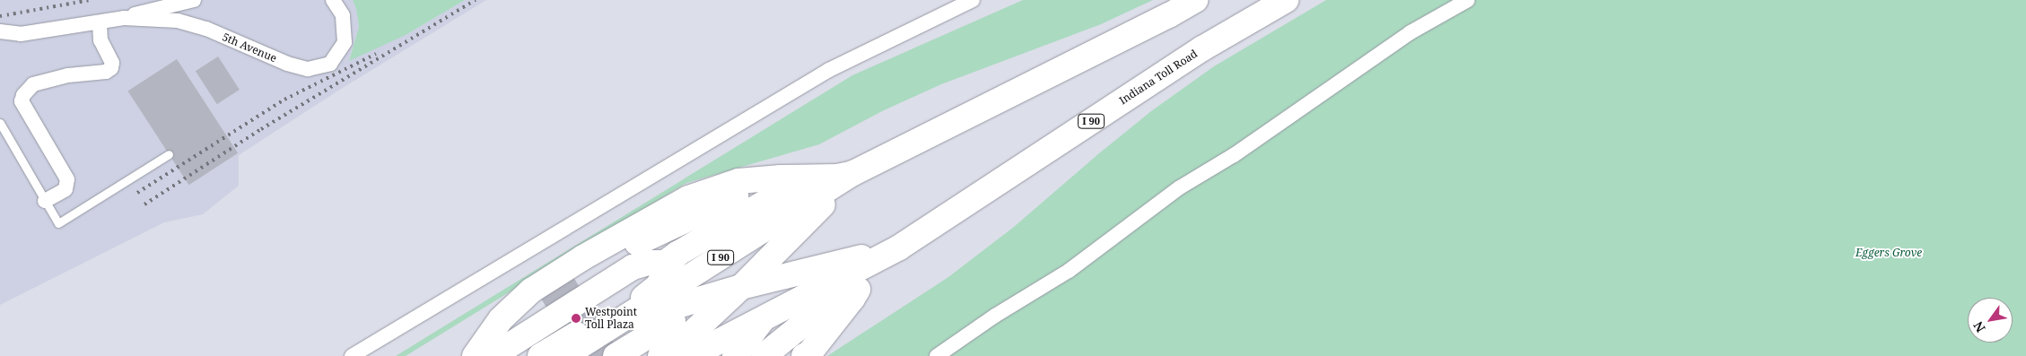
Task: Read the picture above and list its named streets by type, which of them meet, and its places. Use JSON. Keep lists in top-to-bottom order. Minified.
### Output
{"streets":{"highway":["Indiana Toll Road","I 90"],"street":["5th Avenue"]},"crossings":[["Indiana Toll Road","I 90"]],"parks":["Eggers Grove"],"places":["Westpoint Toll Plaza"],"north":"bottom left"}
